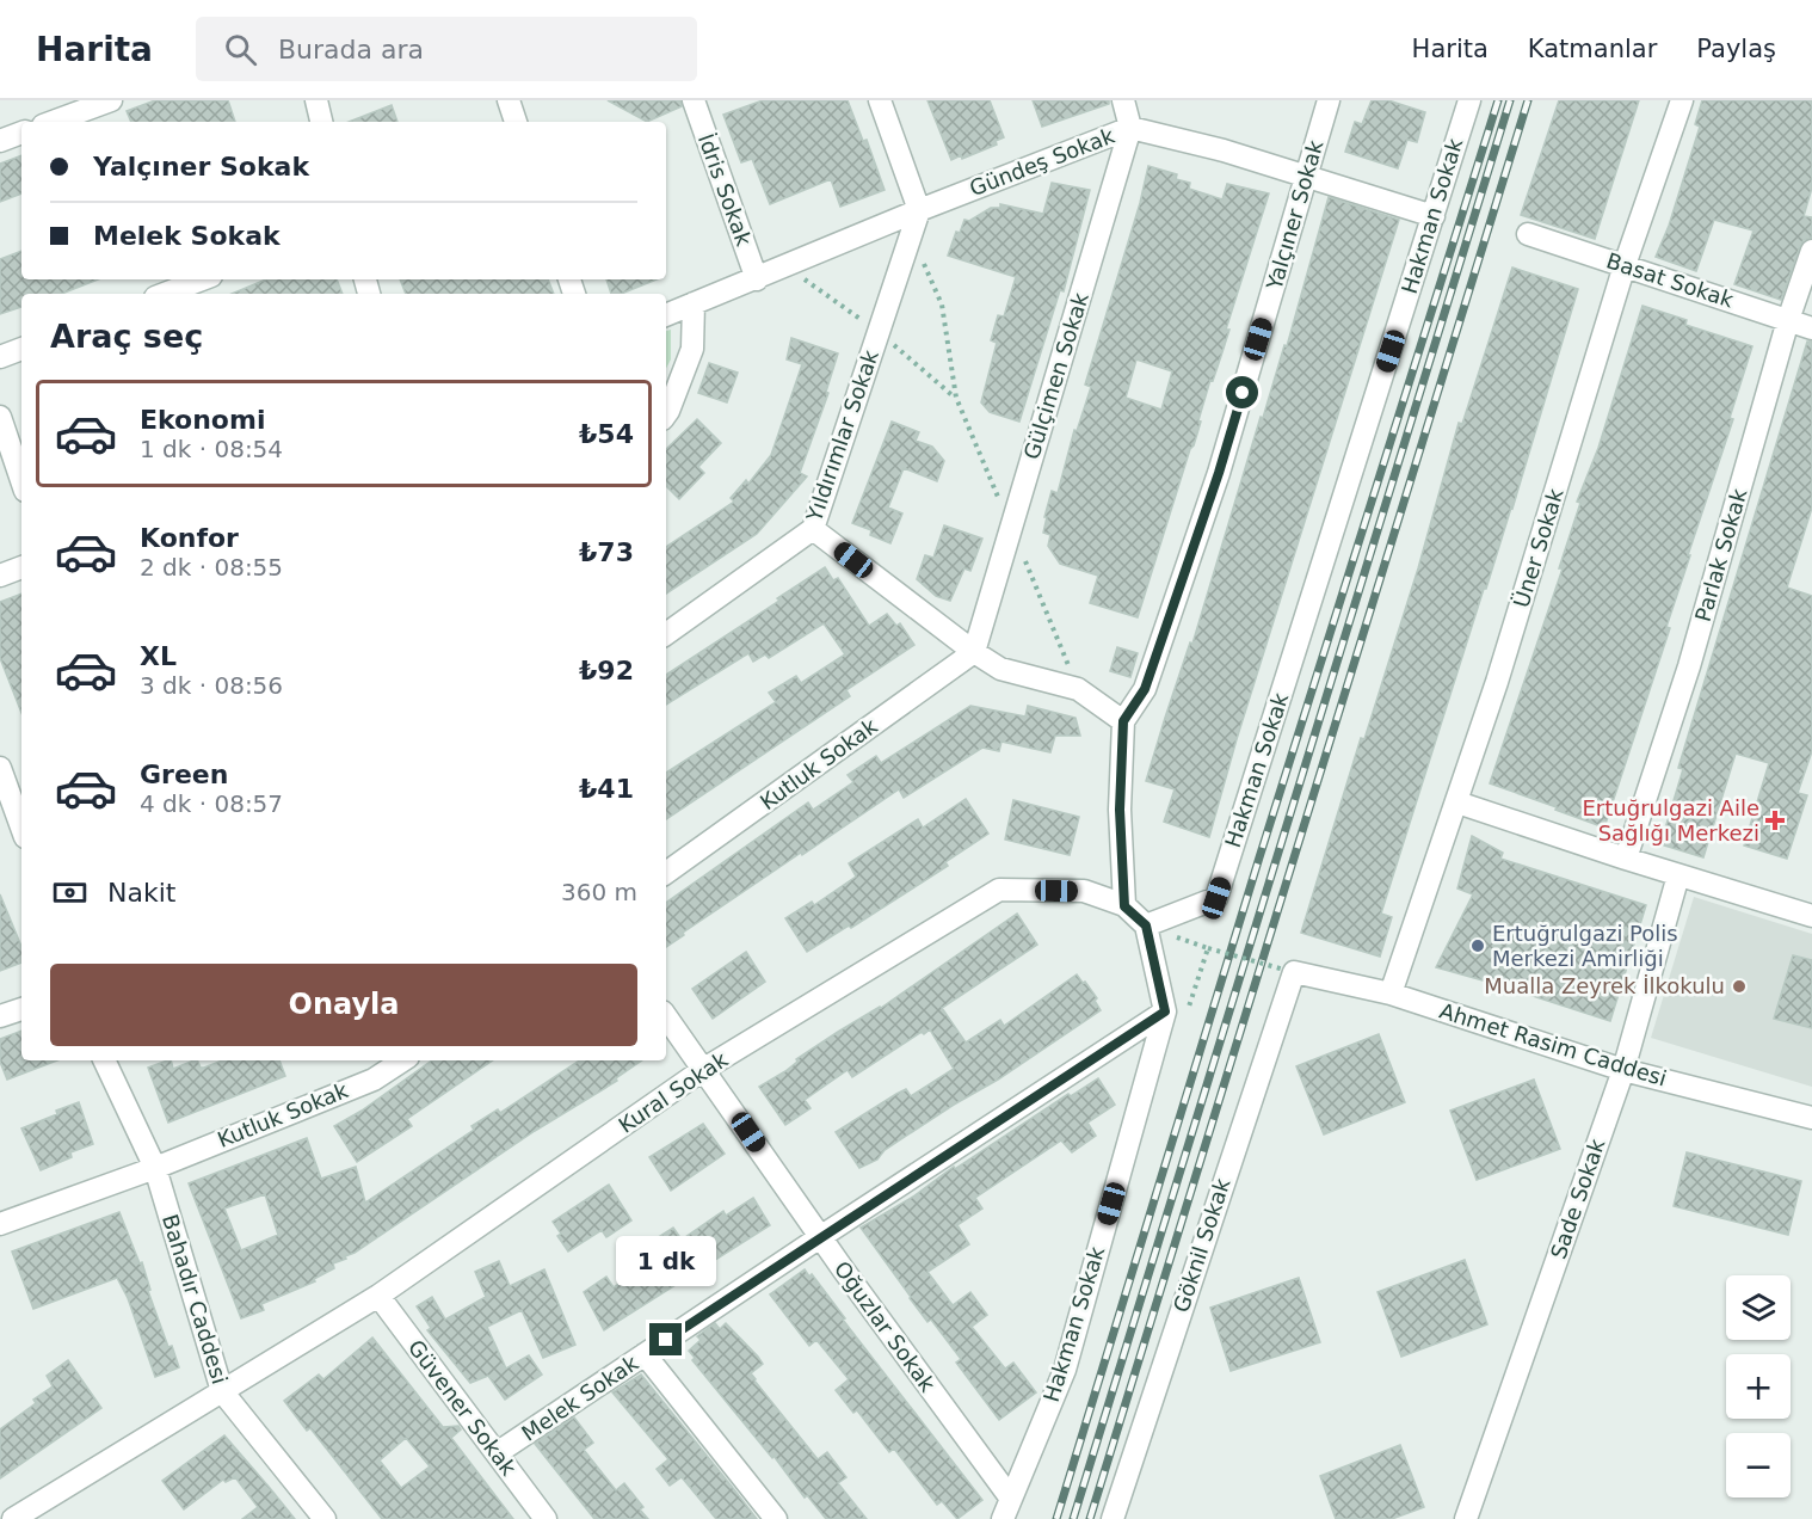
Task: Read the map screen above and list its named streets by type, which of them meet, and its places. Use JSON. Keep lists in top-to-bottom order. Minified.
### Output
{"streets":{"street":["Gündeş Sokak","İdris Sokak","Yalçıner Sokak","Hakman Sokak","Basat Sokak","Gülçimen Sokak","Yıldırımlar Sokak","Üner Sokak","Parlak Sokak","Kutluk Sokak","Ahmet Rasim Caddesi","Kural Sokak","Sade Sokak","Göknil Sokak","Bahadır Caddesi","Oğuzlar Sokak","Melek Sokak","Güvener Sokak"]},"crossings":[["Gündeş Sokak","İdris Sokak"],["Gündeş Sokak","Yalçıner Sokak"],["Gündeş Sokak","Hakman Sokak"],["Gündeş Sokak","Gülçimen Sokak"],["Gündeş Sokak","Yıldırımlar Sokak"],["Hakman Sokak","Kural Sokak"],["Hakman Sokak","Oğuzlar Sokak"],["Hakman Sokak","Melek Sokak"],["Basat Sokak","Üner Sokak"],["Basat Sokak","Parlak Sokak"],["Gülçimen Sokak","Kutluk Sokak"],["Üner Sokak","Ahmet Rasim Caddesi"],["Kutluk Sokak","Bahadır Caddesi"],["Ahmet Rasim Caddesi","Sade Sokak"],["Ahmet Rasim Caddesi","Göknil Sokak"],["Kural Sokak","Bahadır Caddesi"],["Kural Sokak","Oğuzlar Sokak"],["Kural Sokak","Güvener Sokak"],["Oğuzlar Sokak","Melek Sokak"],["Melek Sokak","Güvener Sokak"]],"places":{"health":["Ertuğrulgazi Aile Sağlığı Merkezi"],"other":["Ertuğrulgazi Polis Merkezi Amirliği","Mualla Zeyrek İlkokulu"]},"page":{"header":"Harita","search":"Burada ara","nav":["Harita","Katmanlar","Paylaş"],"banner":["Yalçıner Sokak","Melek Sokak"],"heading":"Araç seç","list":[{"name":"Ekonomi","note":"1 dk · 08:54","value":"₺54"},{"name":"Konfor","note":"2 dk · 08:55","value":"₺73"},{"name":"XL","note":"3 dk · 08:56","value":"₺92"},{"name":"Green","note":"4 dk · 08:57","value":"₺41"}],"pay":["Nakit","360 m"],"buttons":"Onayla","bubble":"1 dk","map_buttons":["+","−"]}}
